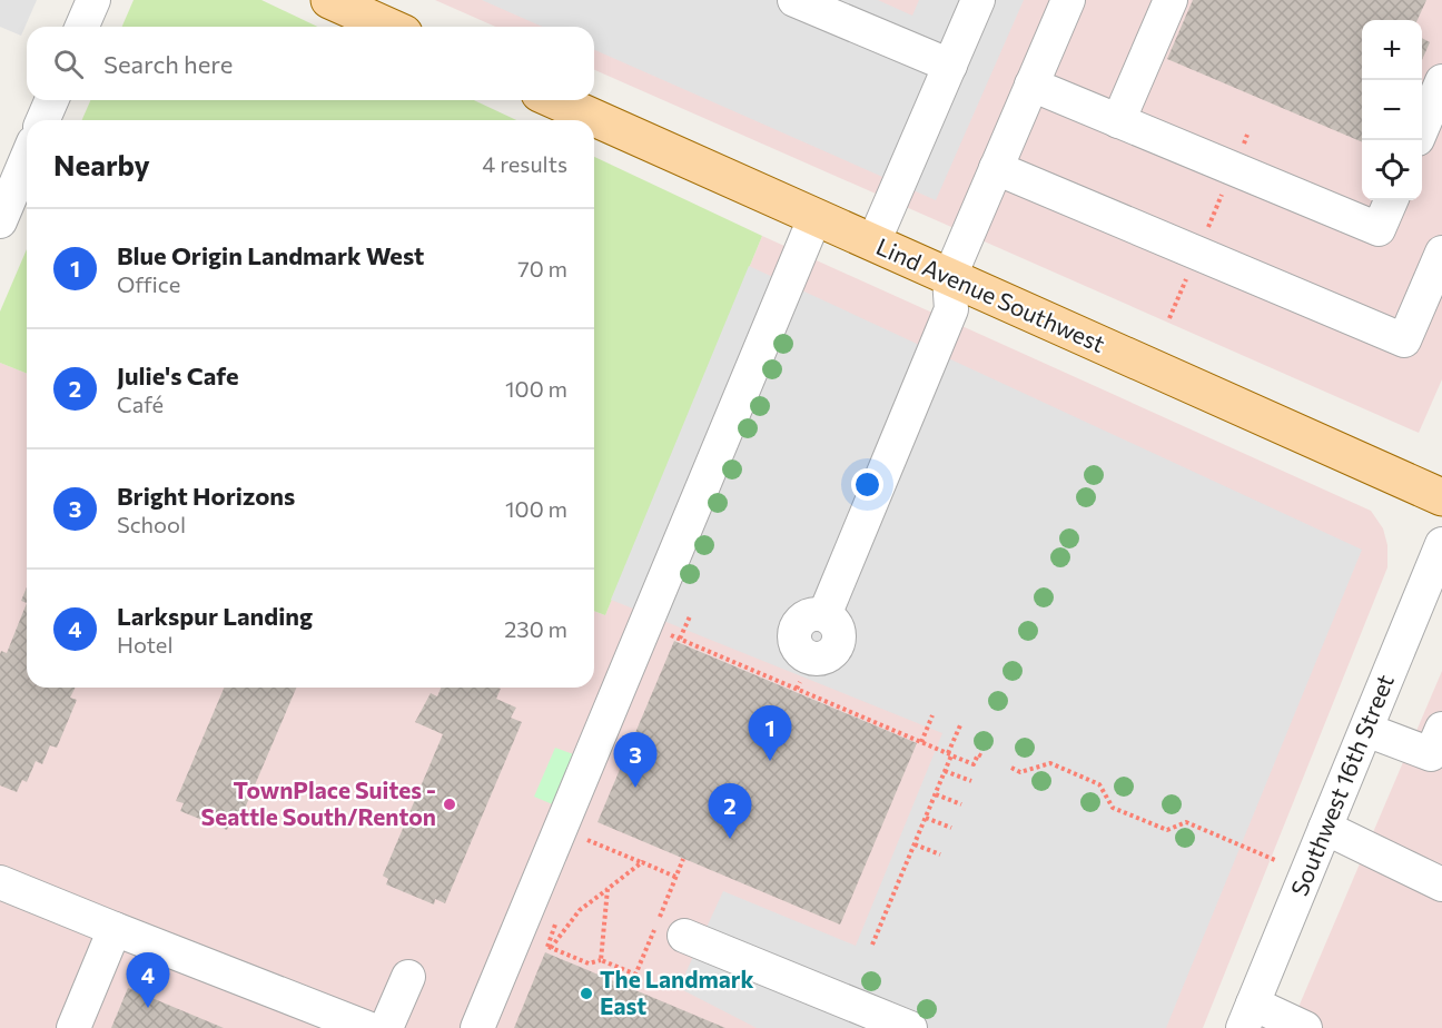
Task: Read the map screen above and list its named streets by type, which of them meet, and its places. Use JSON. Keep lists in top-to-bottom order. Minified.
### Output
{"streets":{"main road":["Lind Avenue Southwest"],"street":["Southwest 16th Street"]},"places":["TownPlace Suites - Seattle South/Renton","The Landmark East"],"page":{"map_buttons":["+","−"],"search":"Search here","heading":["Nearby","4 results"],"list":[{"mark":"1","name":"Blue Origin Landmark West","note":"Office","value":"70 m"},{"mark":"2","name":"Julie's Cafe","note":"Café","value":"100 m"},{"mark":"3","name":"Bright Horizons","note":"School","value":"100 m"},{"mark":"4","name":"Larkspur Landing","note":"Hotel","value":"230 m"}],"pins":["1","3","2","4"]}}
